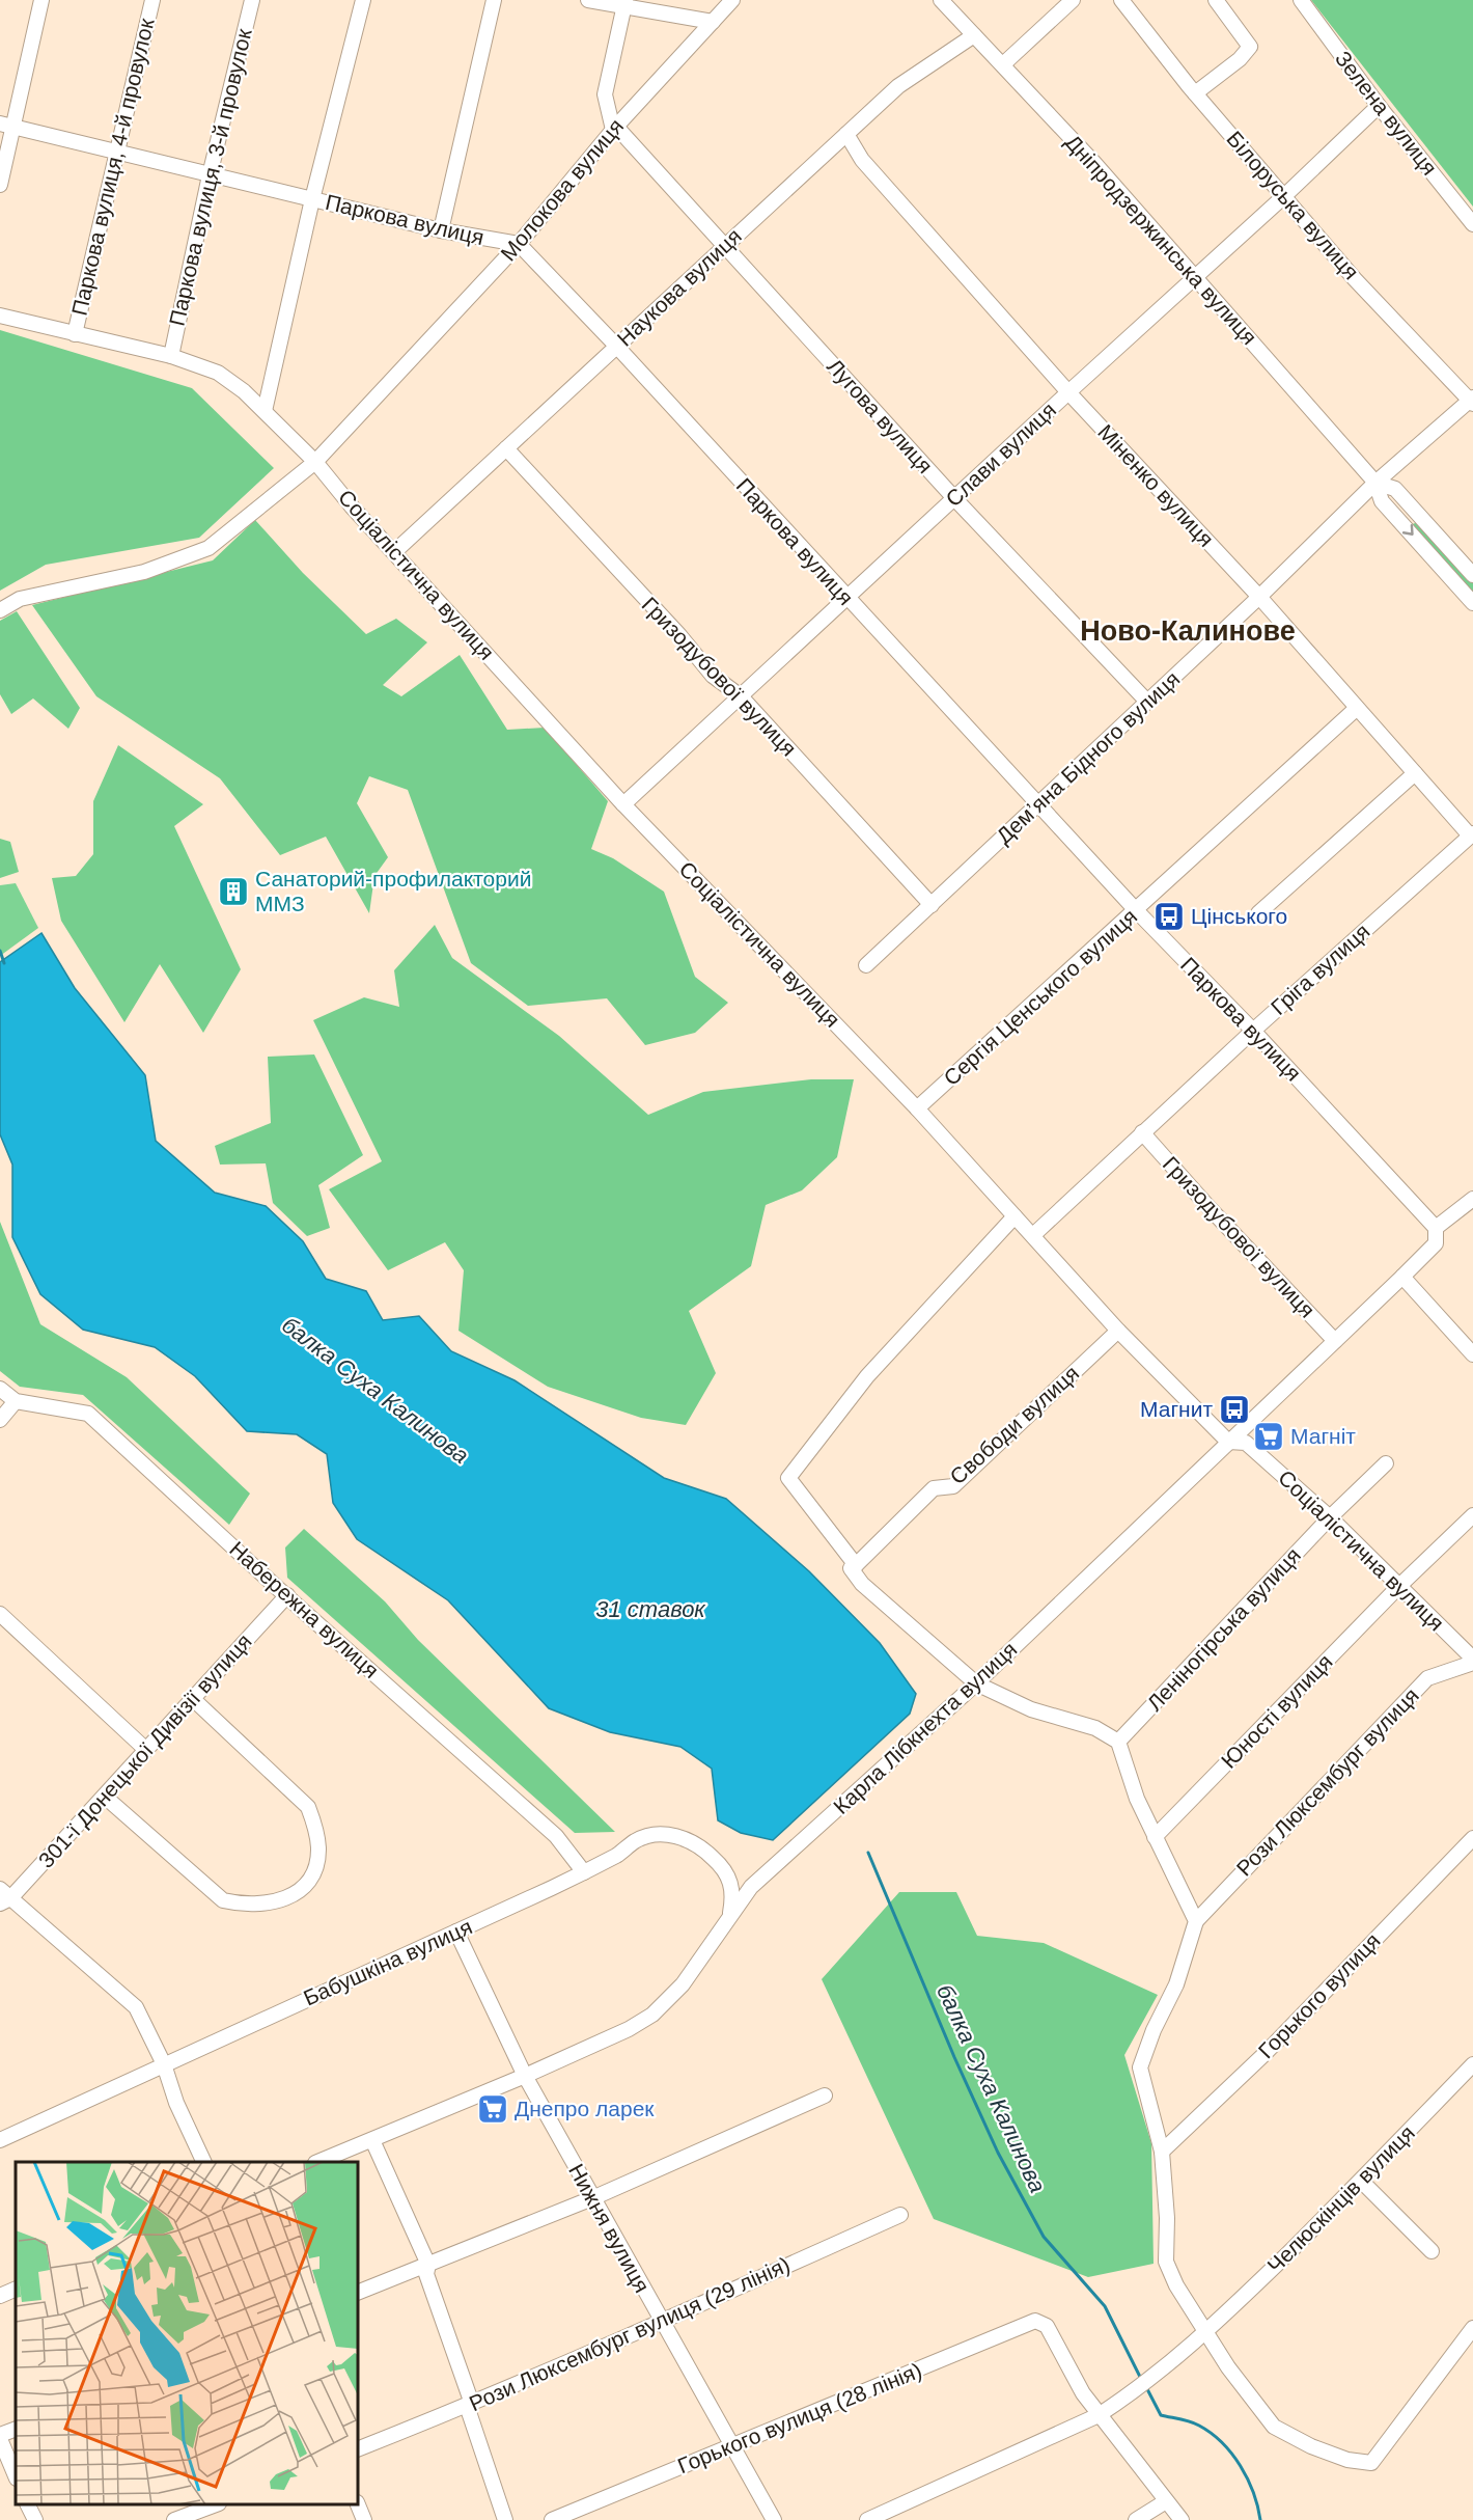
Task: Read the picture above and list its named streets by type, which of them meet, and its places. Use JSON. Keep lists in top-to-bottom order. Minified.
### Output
{"streets":{"street":["Зелена вулиця","Паркова вулиця, 4-й провулок","Паркова вулиця, 3-й провулок","Молокова вулиця","Білоруська вулиця","Паркова вулиця","Дніпродзержинська вулиця","Наукова вулиця","Лугова вулиця","Слави вулиця","Міненко вулиця","Соціалістична вулиця","Гризодубової вулиця","Дем’яна Бідного вулиця","Гріга вулиця","Сергія Ценського вулиця","Свободи вулиця","Набережна вулиця","Леніногірська вулиця","Юності вулиця","Карла Лібкнехта вулиця","301-ї Донецької Дивізії вулиця","Рози Люксембург вулиця","Бабушкіна вулиця","Горького вулиця","Челюскінців вулиця","Нижня вулиця","Рози Люксембург вулиця (29 лiнiя)","Горького вулиця (28 лiнiя)"]},"crossings":[["Зелена вулиця","Слави вулиця"],["Паркова вулиця, 4-й провулок","Паркова вулиця"],["Паркова вулиця, 4-й провулок","Соціалістична вулиця"],["Паркова вулиця, 3-й провулок","Паркова вулиця"],["Паркова вулиця, 3-й провулок","Соціалістична вулиця"],["Молокова вулиця","Паркова вулиця"],["Молокова вулиця","Лугова вулиця"],["Молокова вулиця","Соціалістична вулиця"],["Білоруська вулиця","Слави вулиця"],["Білоруська вулиця","Дем’яна Бідного вулиця"],["Паркова вулиця","Наукова вулиця"],["Паркова вулиця","Слави вулиця"],["Паркова вулиця","Дем’яна Бідного вулиця"],["Паркова вулиця","Гріга вулиця"],["Паркова вулиця","Сергія Ценського вулиця"],["Паркова вулиця","Карла Лібкнехта вулиця"],["Дніпродзержинська вулиця","Наукова вулиця"],["Дніпродзержинська вулиця","Слави вулиця"],["Дніпродзержинська вулиця","Дем’яна Бідного вулиця"],["Наукова вулиця","Лугова вулиця"],["Наукова вулиця","Міненко вулиця"],["Наукова вулиця","Соціалістична вулиця"],["Наукова вулиця","Гризодубової вулиця"],["Лугова вулиця","Слави вулиця"],["Лугова вулиця","Дем’яна Бідного вулиця"],["Слави вулиця","Міненко вулиця"],["Слави вулиця","Соціалістична вулиця"],["Слави вулиця","Гризодубової вулиця"],["Міненко вулиця","Дем’яна Бідного вулиця"],["Міненко вулиця","Гріга вулиця"],["Міненко вулиця","Сергія Ценського вулиця"],["Соціалістична вулиця","Гріга вулиця"],["Соціалістична вулиця","Сергія Ценського вулиця"],["Соціалістична вулиця","Свободи вулиця"],["Соціалістична вулиця","Леніногірська вулиця"],["Соціалістична вулиця","Юності вулиця"],["Соціалістична вулиця","Карла Лібкнехта вулиця"],["Соціалістична вулиця","Рози Люксембург вулиця"],["Гризодубової вулиця","Дем’яна Бідного вулиця"],["Гризодубової вулиця","Гріга вулиця"],["Гризодубової вулиця","Карла Лібкнехта вулиця"],["Набережна вулиця","301-ї Донецької Дивізії вулиця"],["Набережна вулиця","Бабушкіна вулиця"],["Карла Лібкнехта вулиця","Бабушкіна вулиця"],["Карла Лібкнехта вулиця","Нижня вулиця"],["Бабушкіна вулиця","Нижня вулиця"],["Челюскінців вулиця","Горького вулиця (28 лiнiя)"],["Нижня вулиця","Рози Люксембург вулиця (29 лiнiя)"],["Нижня вулиця","Горького вулиця (28 лiнiя)"]],"districts":["Ново-Калинове"],"water":["балка Суха Калинова","31 ставок"],"places":{"building":["Санаторий-профилакторий ММЗ"],"bus stop":["Цінського","Магнит"],"supermarket":["Магніт","Днепро ларек"]}}
